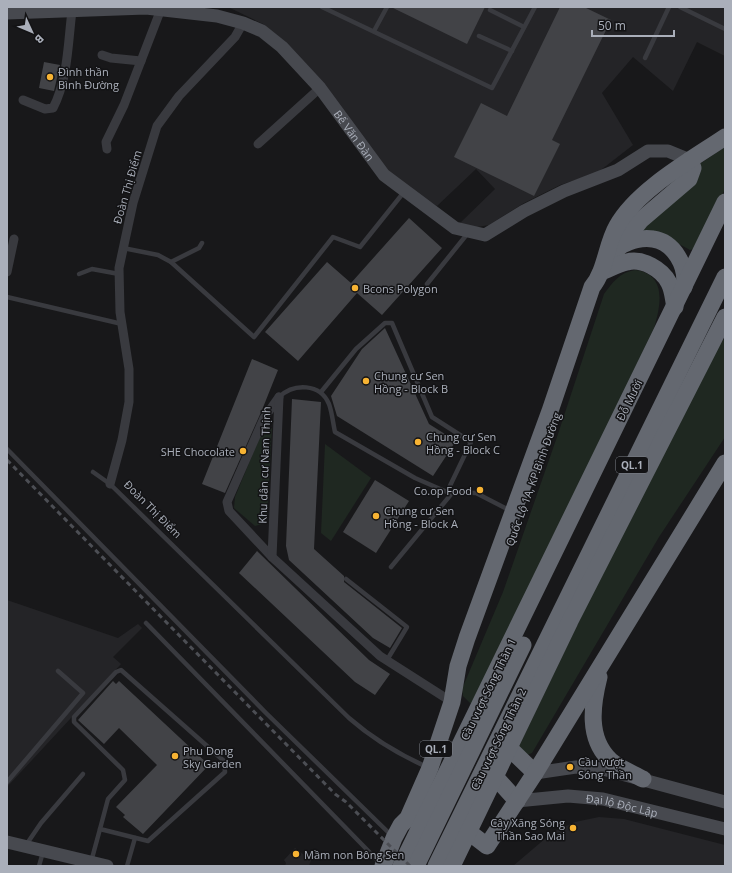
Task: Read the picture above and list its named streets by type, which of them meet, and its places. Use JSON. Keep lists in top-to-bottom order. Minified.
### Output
{"streets":{"highway":["Đỗ Mười","QL.1","Quốc Lộ 1A, KP.Bình Đường","Cầu vượt Sóng Thần 1","Cầu vượt Sóng Thần 2"],"street":["Bế Văn Đàn","Đoàn Thị Điểm","Khu dân cư Nam Thịnh","Đại lộ Độc Lập"]},"crossings":[["Bế Văn Đàn","Đoàn Thị Điểm"],["Đoàn Thị Điểm","QL.1"],["Đỗ Mười","Cầu vượt Sóng Thần 1"],["Khu dân cư Nam Thịnh","QL.1"],["QL.1","Cầu vượt Sóng Thần 2"]],"places":["Đình thần Bình Đường","Bcons Polygon","Chung cư Sen Hồng - Block B","Chung cư Sen Hồng - Block C","SHE Chocolate","Co.op Food","Chung cư Sen Hồng - Block A","Phu Dong Sky Garden","Cầu vượt Sóng Thần","Cây Xăng Sóng Thần Sao Mai","Mầm non Bông Sen"],"scale_bar":"50 m","north":"bottom right"}
